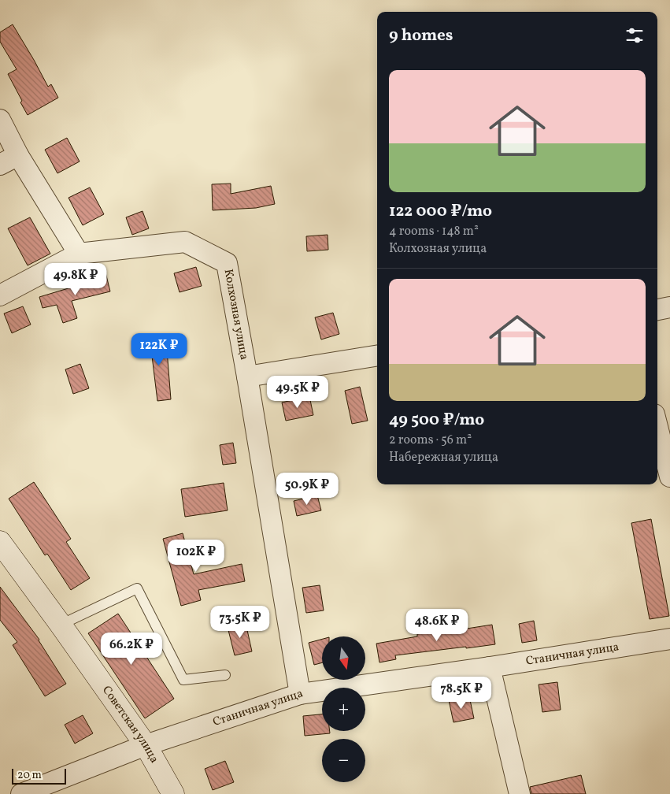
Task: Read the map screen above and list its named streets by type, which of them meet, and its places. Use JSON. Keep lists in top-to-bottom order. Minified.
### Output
{"streets":{"street":["Колхозная улица","Станичная улица","Советская улица"]},"crossings":[["Колхозная улица","Станичная улица"],["Станичная улица","Советская улица"]],"scale_bar":"20 m","north":"bottom","page":{"heading":"9 homes","list":[{"name":"122 000 ₽/mo","note":"4 rooms · 148 m² · Колхозная улица"},{"name":"49 500 ₽/mo","note":"2 rooms · 56 m² · Набережная улица"}],"price":["49.8K ₽","122K ₽","49.5K ₽","50.9K ₽","102K ₽","73.5K ₽","48.6K ₽","66.2K ₽","78.5K ₽"],"map_buttons":["+","−"],"scale":"20 m"}}
